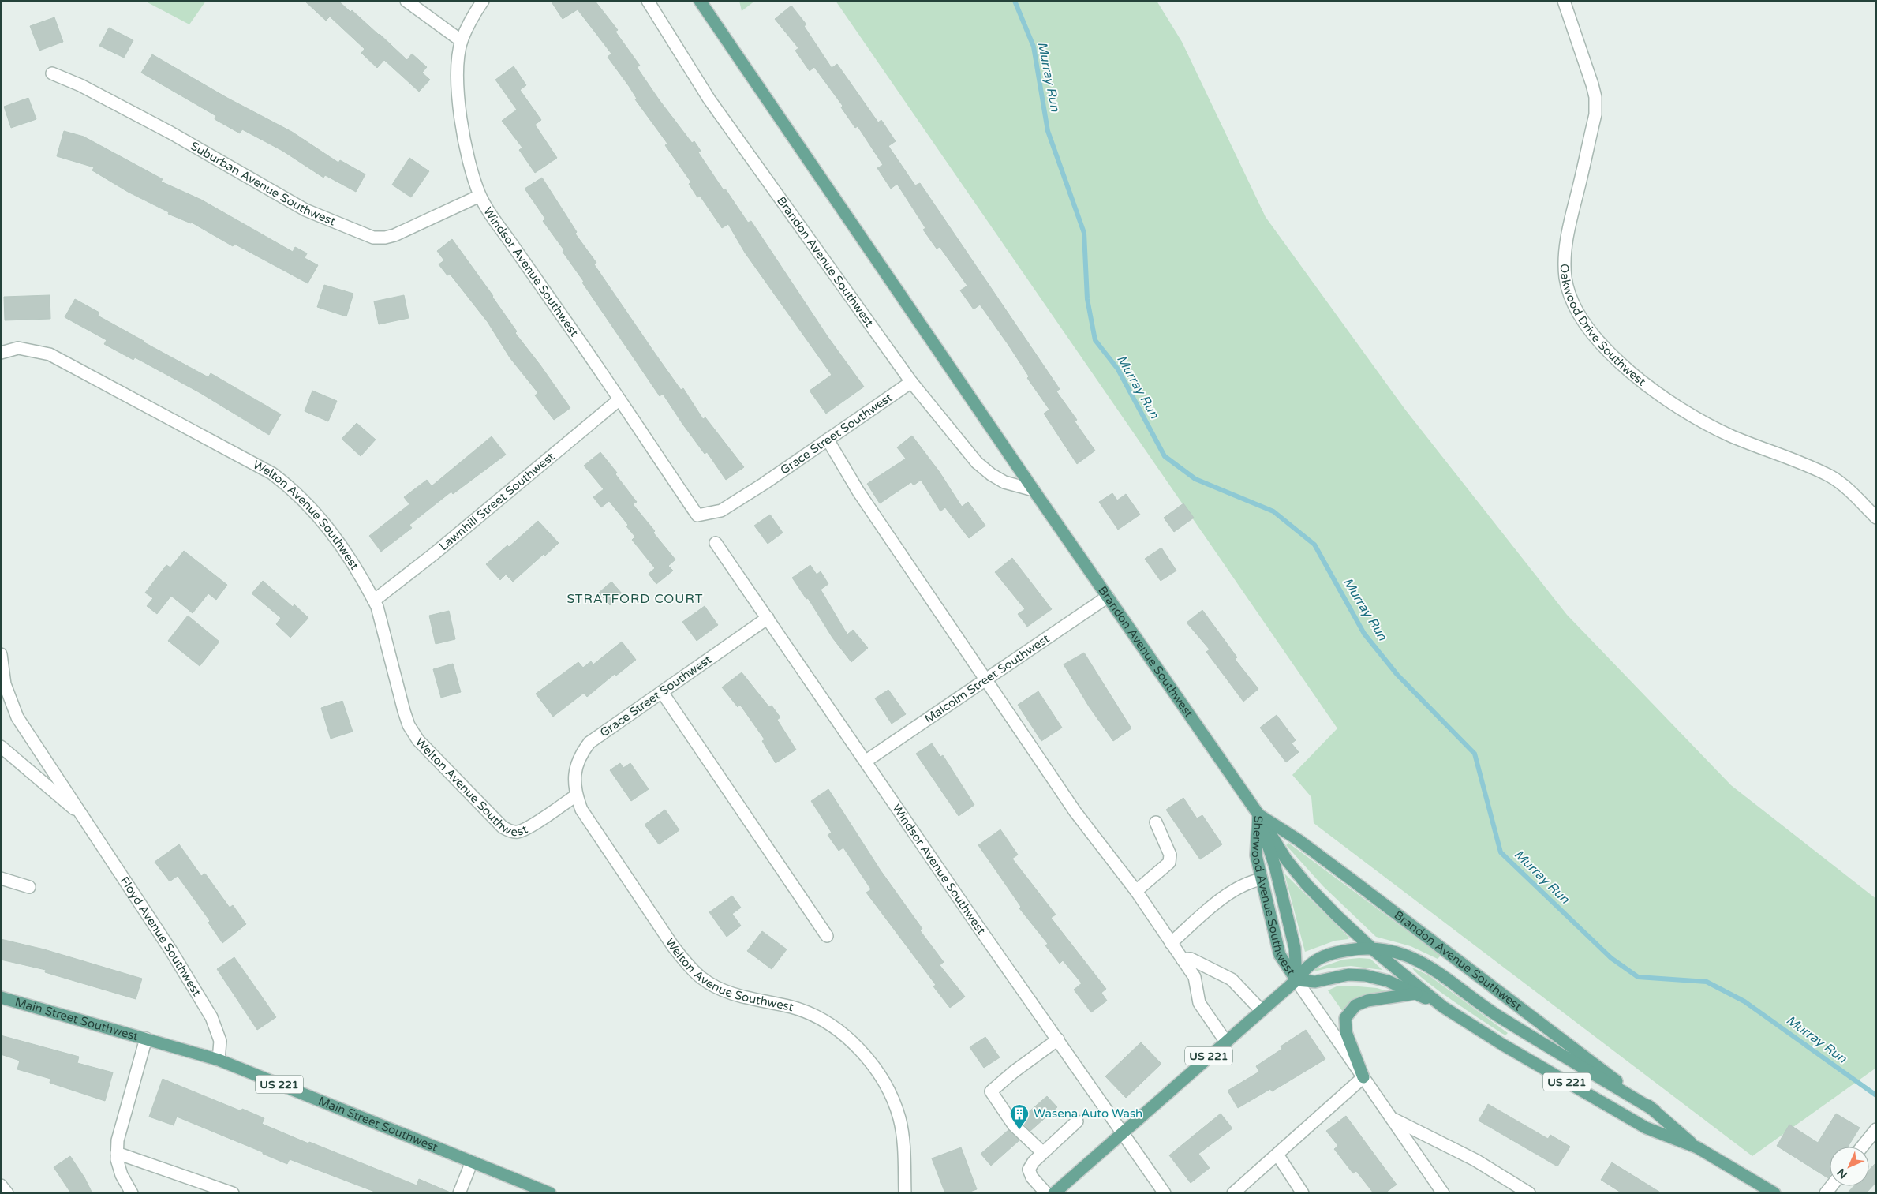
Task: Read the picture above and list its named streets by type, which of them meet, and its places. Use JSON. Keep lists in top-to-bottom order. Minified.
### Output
{"streets":{"main road":["Brandon Avenue Southwest","Sherwood Avenue Southwest","Main Street Southwest","US 221"],"street":["Suburban Avenue Southwest","Windsor Avenue Southwest","Oakwood Drive Southwest","Grace Street Southwest","Lawnhill Street Southwest","Welton Avenue Southwest","Malcolm Street Southwest","Floyd Avenue Southwest"]},"crossings":[["Suburban Avenue Southwest","Windsor Avenue Southwest"],["Brandon Avenue Southwest","Grace Street Southwest"],["Brandon Avenue Southwest","Malcolm Street Southwest"],["Brandon Avenue Southwest","Sherwood Avenue Southwest"],["Brandon Avenue Southwest","US 221"],["Windsor Avenue Southwest","Grace Street Southwest"],["Windsor Avenue Southwest","Lawnhill Street Southwest"],["Windsor Avenue Southwest","Malcolm Street Southwest"],["Windsor Avenue Southwest","US 221"],["Grace Street Southwest","Welton Avenue Southwest"],["Lawnhill Street Southwest","Welton Avenue Southwest"],["Sherwood Avenue Southwest","US 221"],["Floyd Avenue Southwest","Main Street Southwest"]],"districts":["STRATFORD COURT"],"water":["Murray Run"],"places":{"building":["Wasena Auto Wash"]},"north":"bottom left"}
